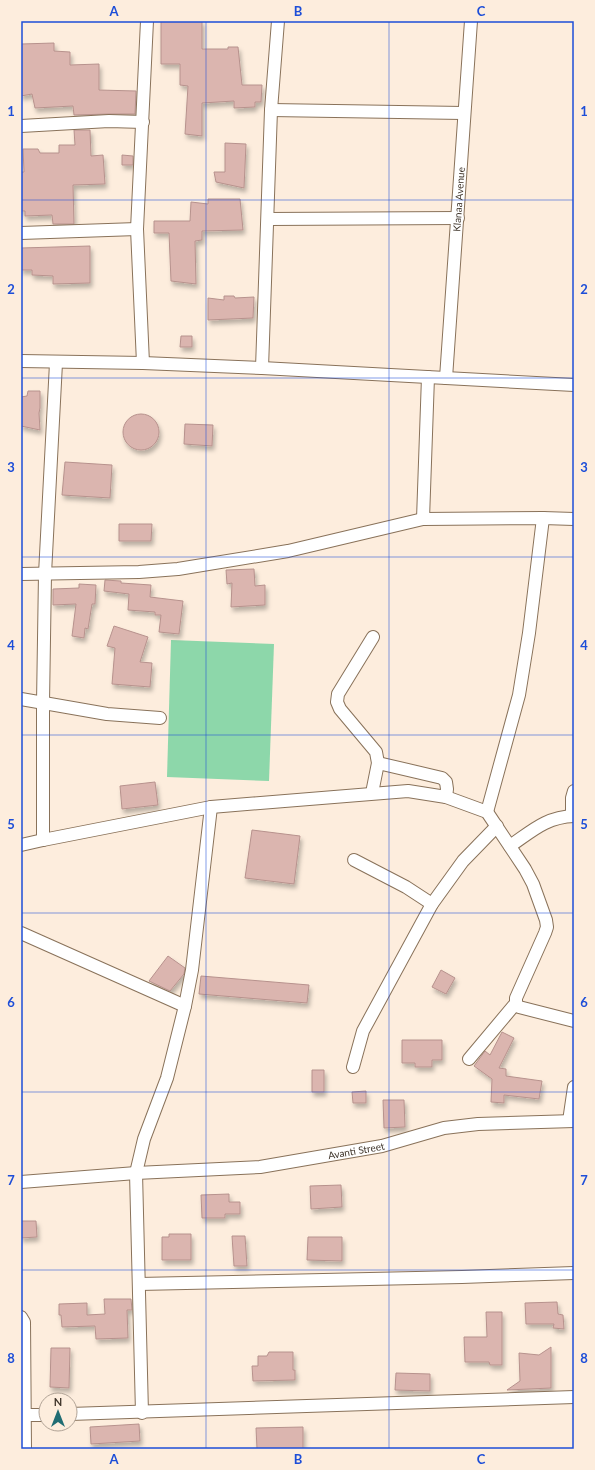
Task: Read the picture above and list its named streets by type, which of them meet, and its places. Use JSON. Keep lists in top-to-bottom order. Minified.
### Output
{"streets":{"street":["Klanaa Avenue","Avanti Street"]},"north":"top","grid":{"columns":["A","B","C"],"rows":["1","2","3","4","5","6","7","8"]}}
